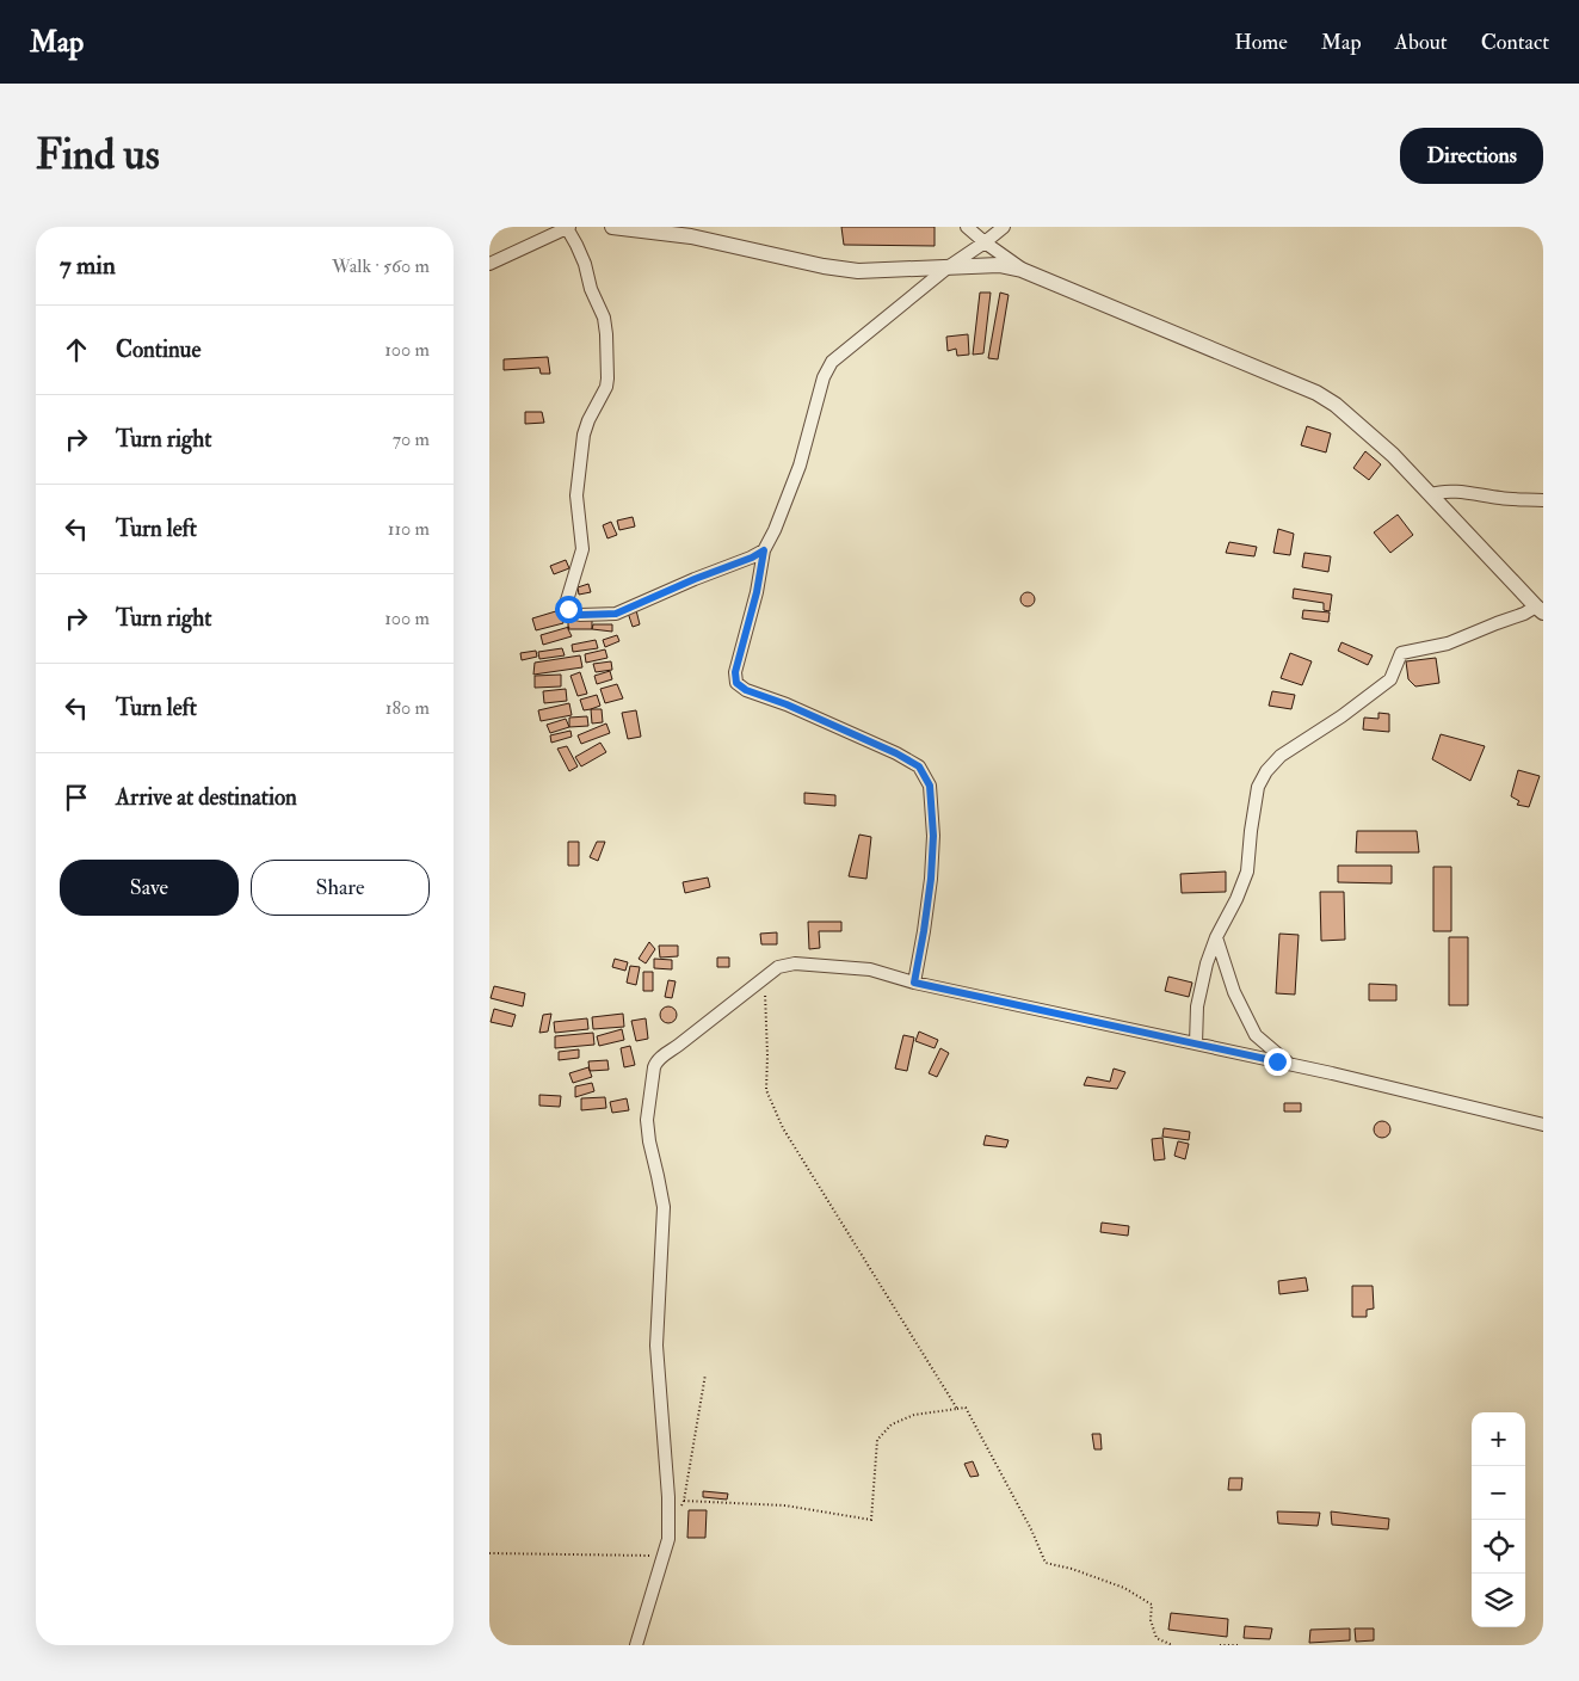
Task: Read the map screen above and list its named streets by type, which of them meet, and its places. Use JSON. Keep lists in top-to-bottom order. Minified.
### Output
{"page":{"header":"Map","nav":["Home","Map","About","Contact"],"buttons":["Directions",["Save","Share"]],"title":"Find us","heading":["7 min","Walk · 560 m"],"list":[["Continue","100 m"],["Turn right","70 m"],["Turn left","110 m"],["Turn right","100 m"],["Turn left","180 m"],"Arrive at destination"],"map_buttons":["+","−"]}}
